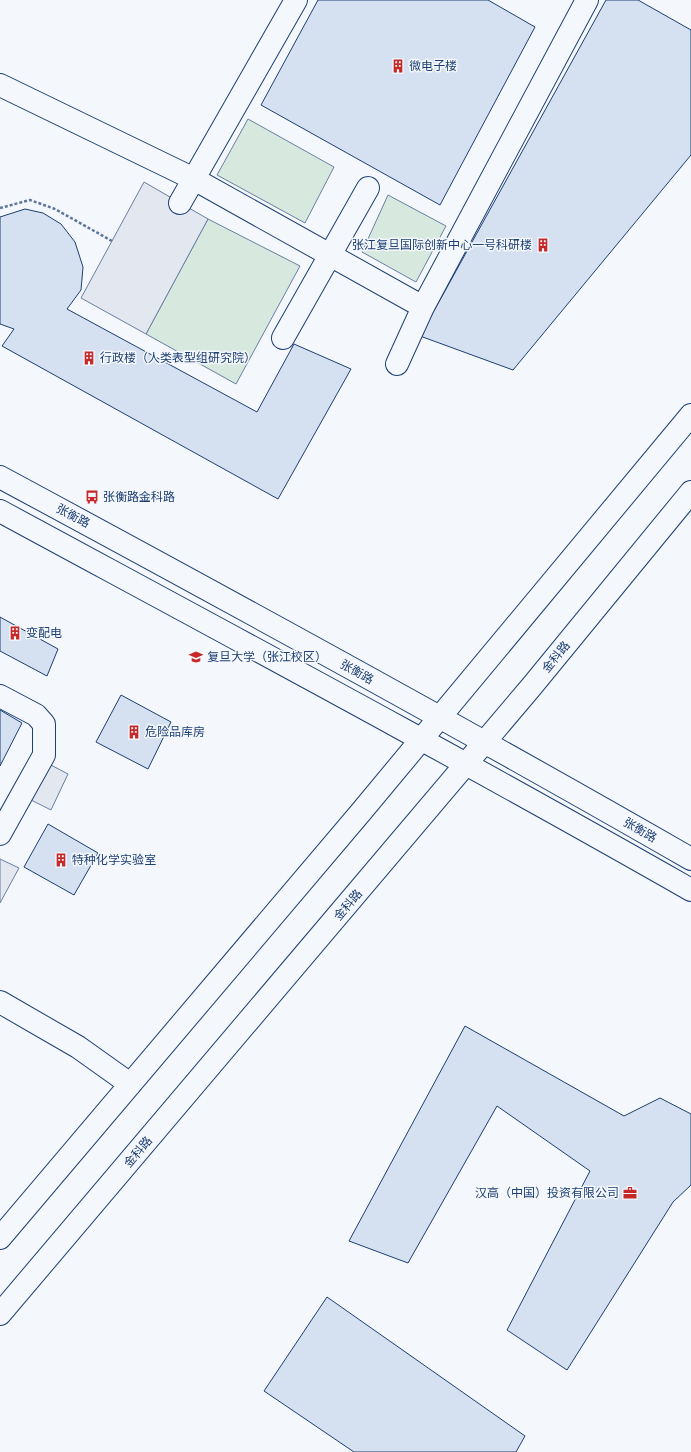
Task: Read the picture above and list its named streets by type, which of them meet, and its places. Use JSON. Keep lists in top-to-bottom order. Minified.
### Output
{"streets":{"main road":["张衡路","金科路"]},"crossings":[["张衡路","金科路"]],"places":{"building":["微电子楼","张江复旦国际创新中心一号科研楼","行政楼（人类表型组研究院）","变配电","危险品库房","特种化学实验室"],"bus stop":["张衡路金科路"],"school or university":["复旦大学（张江校区）"],"office":["汉高（中国）投资有限公司"]}}
